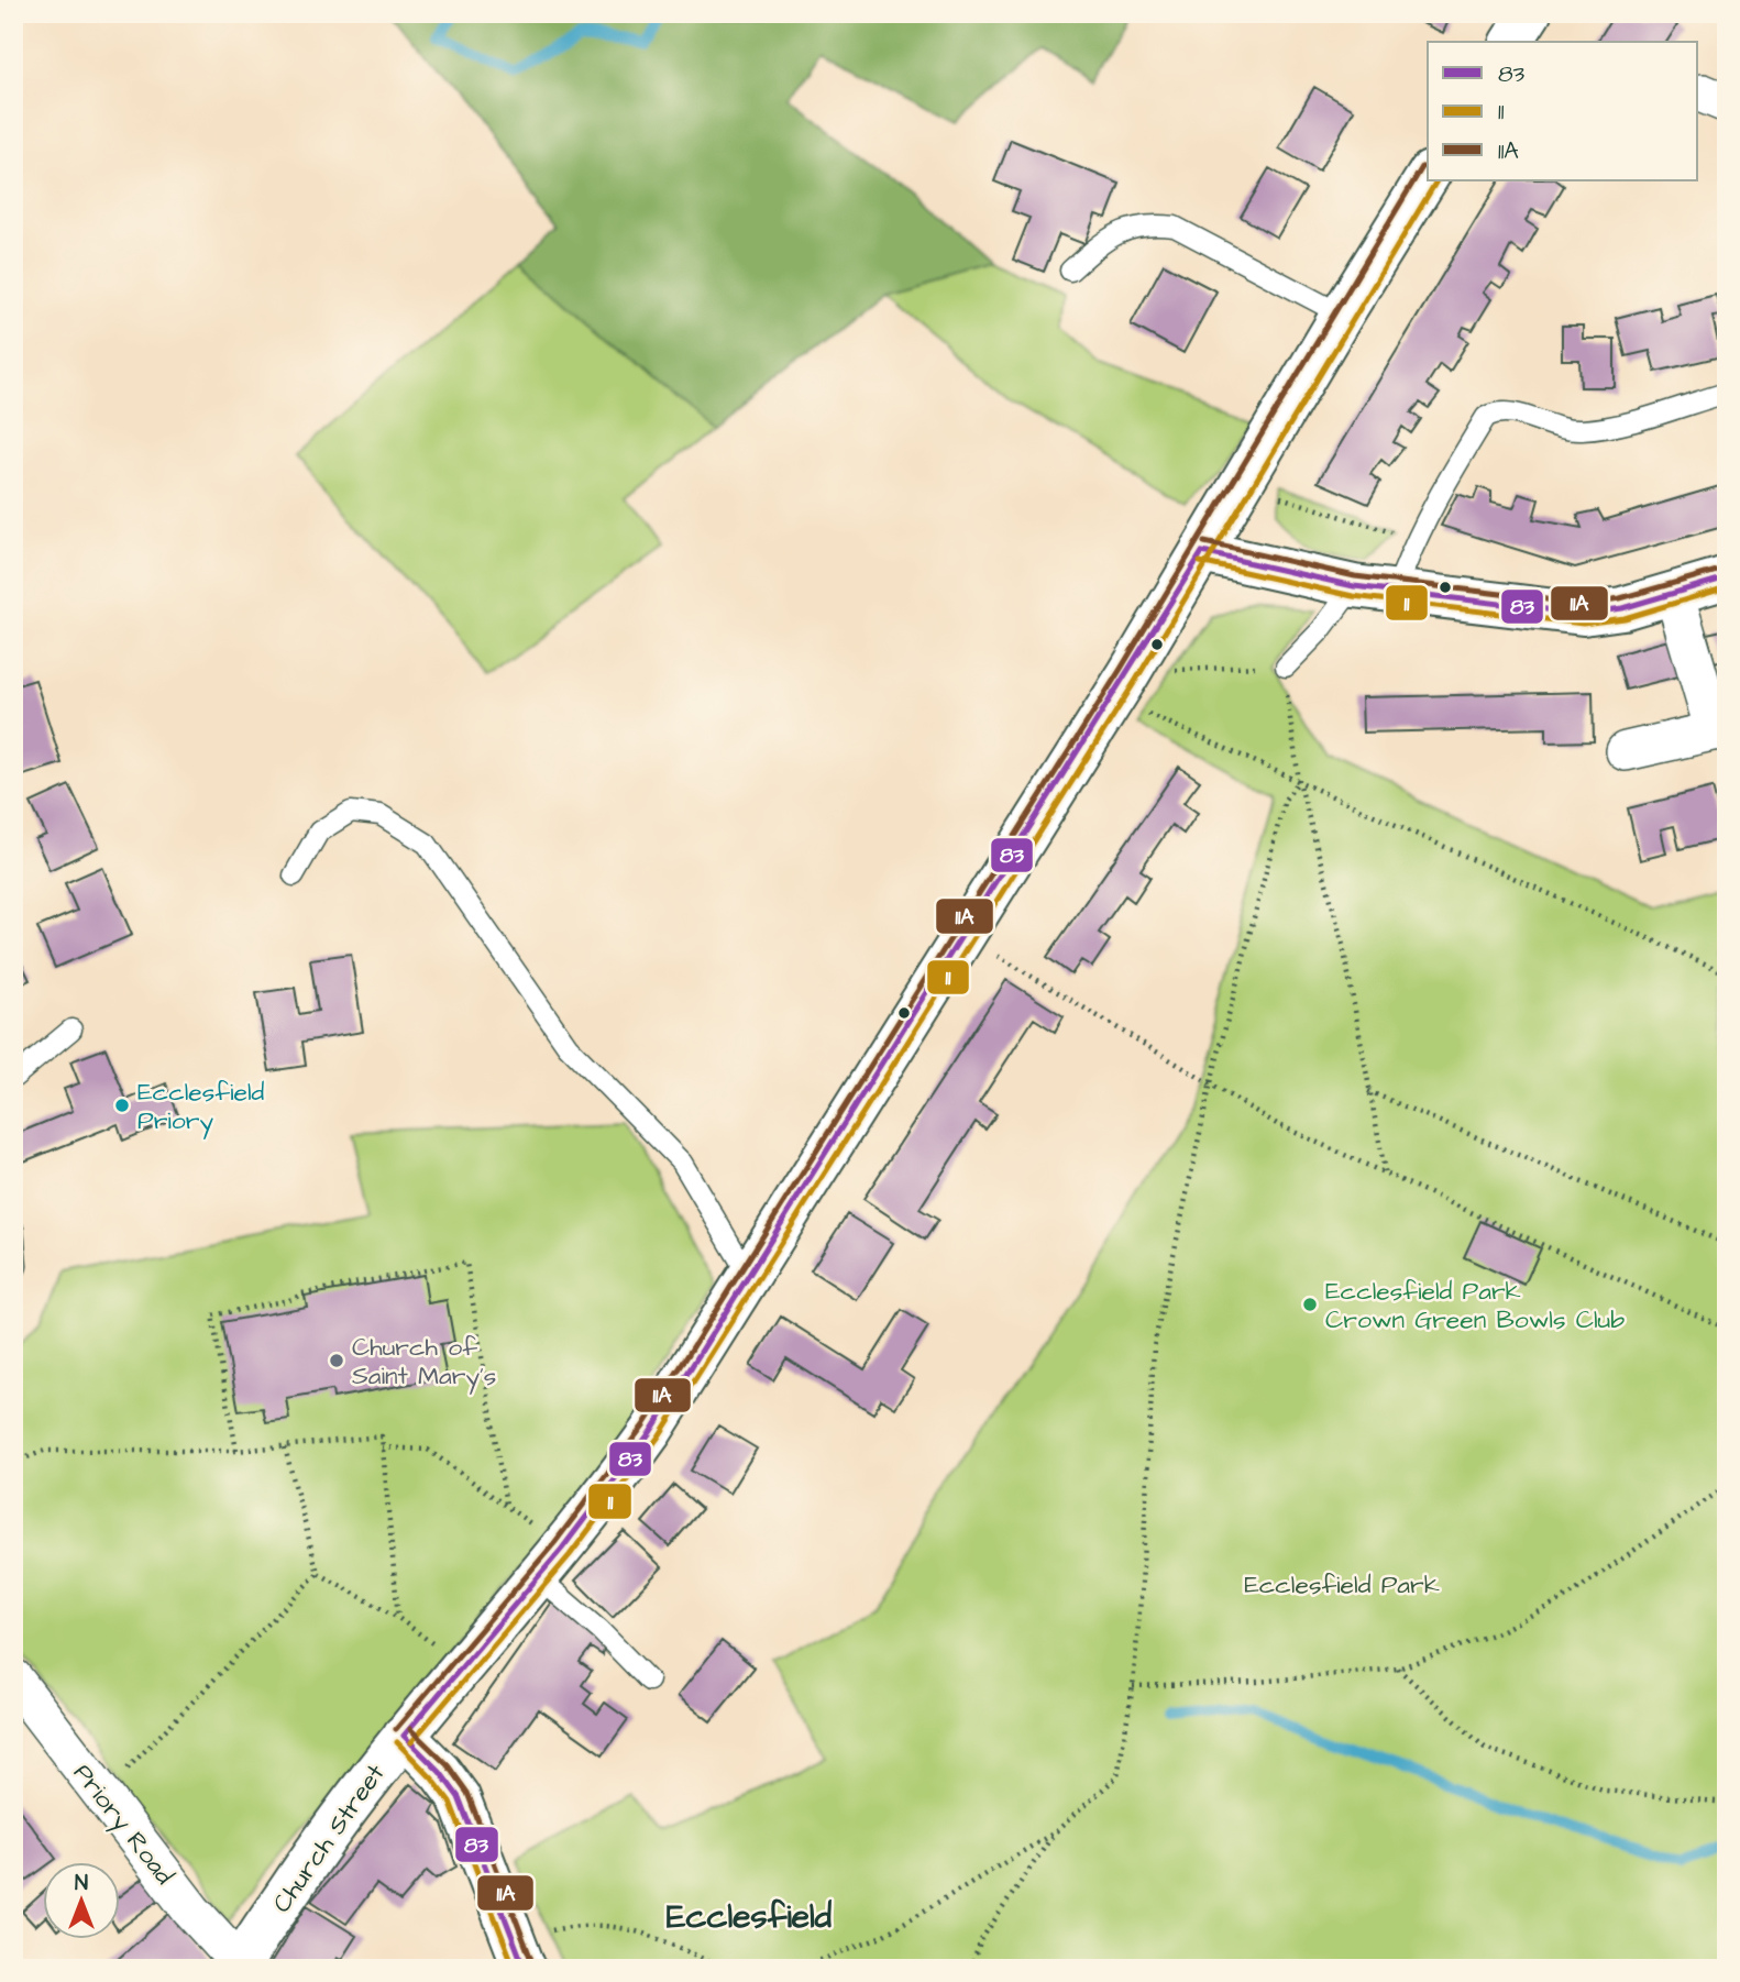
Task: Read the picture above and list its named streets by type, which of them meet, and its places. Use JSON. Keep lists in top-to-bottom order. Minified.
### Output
{"streets":{"main road":["Church Street"],"street":["Priory Road"]},"crossings":[["Priory Road","Church Street"]],"districts":["Ecclesfield"],"parks":["Ecclesfield Park"],"places":["Ecclesfield Priory","Ecclesfield Park Crown Green Bowls Club","Church of Saint Mary's"],"lines":["transit line 11A","transit line 11","transit line 83"],"legend":["83","11","11A"],"north":"top"}
